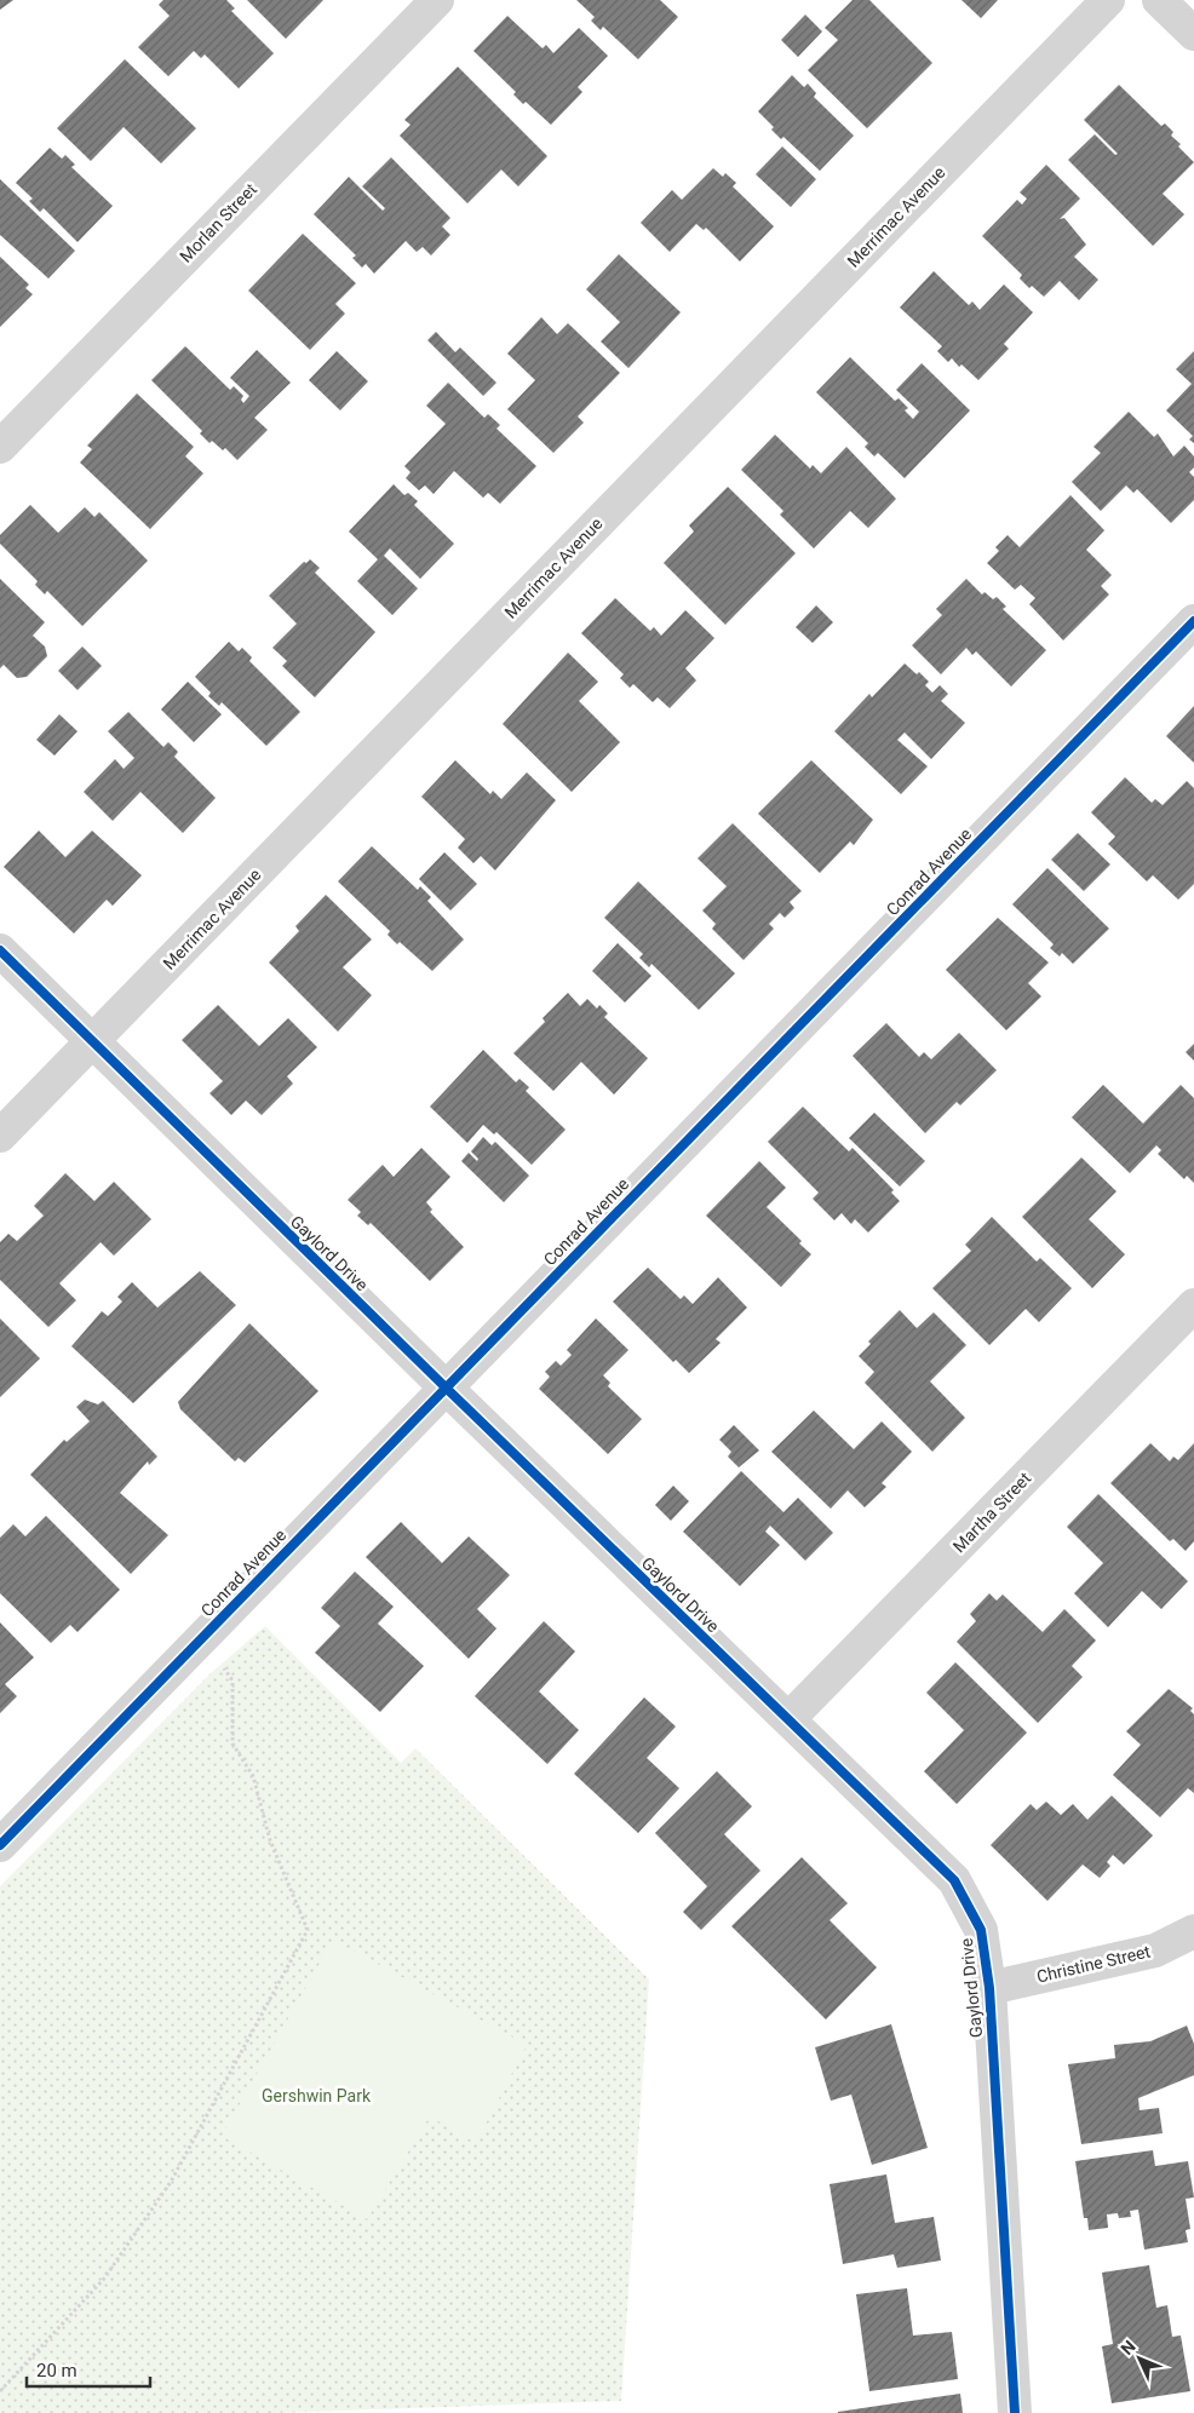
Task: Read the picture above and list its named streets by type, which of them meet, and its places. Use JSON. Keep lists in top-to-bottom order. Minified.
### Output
{"streets":{"street":["Merrimac Avenue","Morlan Street","Conrad Avenue","Gaylord Drive","Martha Street","Christine Street"]},"crossings":[["Merrimac Avenue","Gaylord Drive"],["Conrad Avenue","Gaylord Drive"],["Gaylord Drive","Martha Street"],["Gaylord Drive","Christine Street"]],"parks":["Gershwin Park"],"scale_bar":"20 m","north":"top left"}
